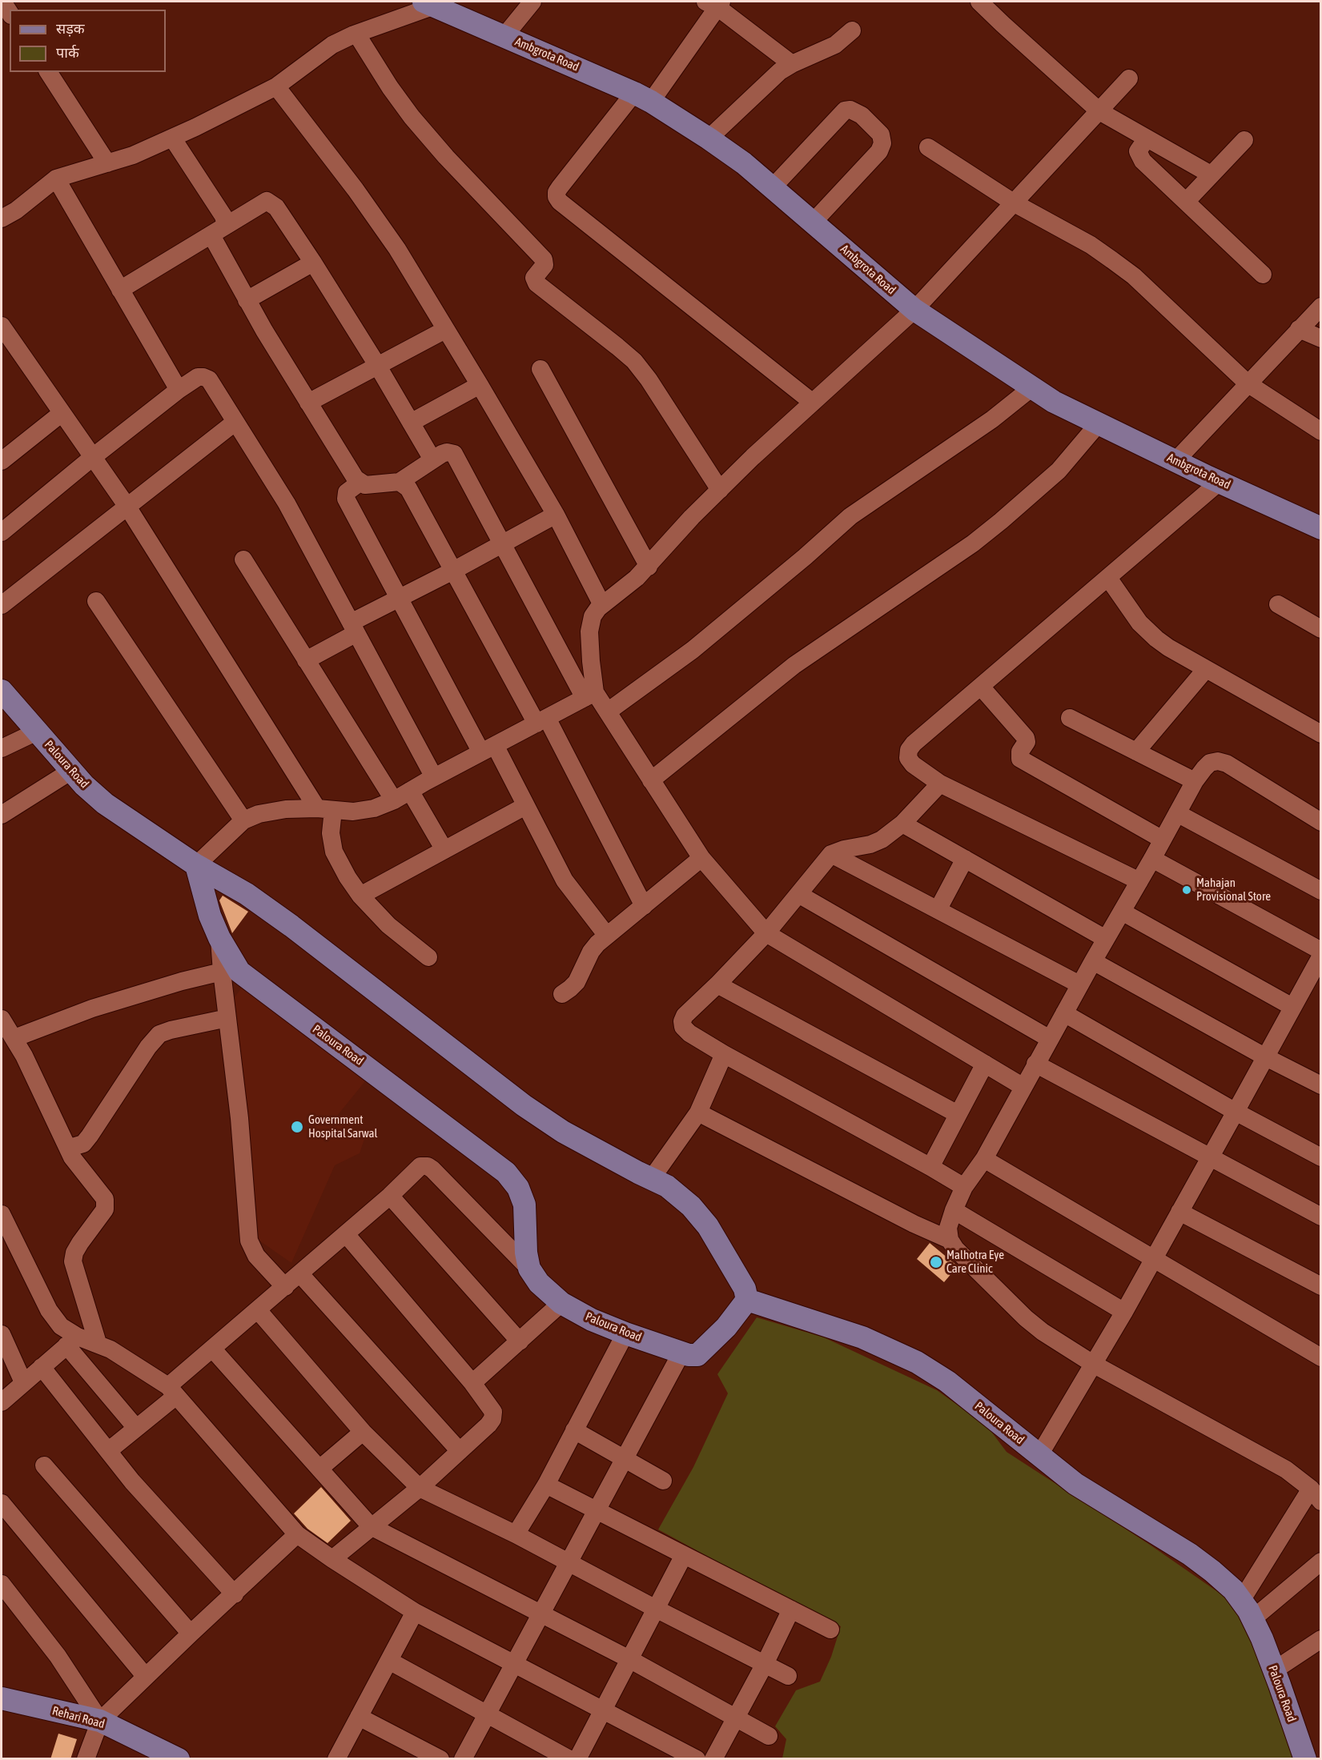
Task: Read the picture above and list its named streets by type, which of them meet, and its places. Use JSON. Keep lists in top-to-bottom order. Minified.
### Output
{"streets":{"main road":["Ambgrota Road","Paloura Road","Rehari Road"]},"places":["Mahajan Provisional Store","Government Hospital Sarwal","Malhotra Eye Care Clinic"],"legend":["सड़क","पार्क"]}
